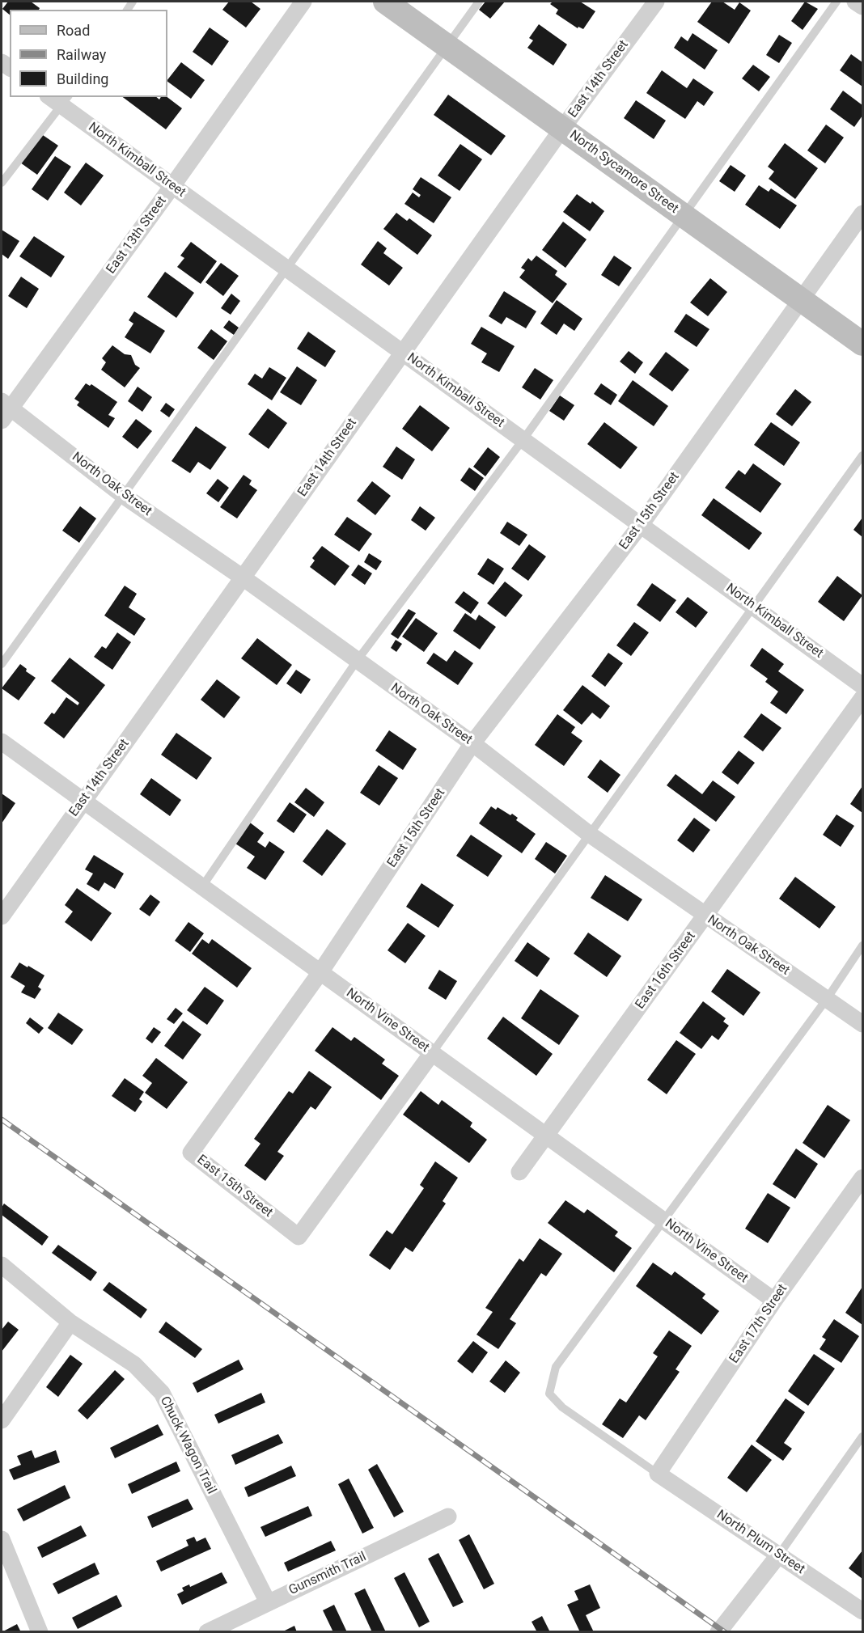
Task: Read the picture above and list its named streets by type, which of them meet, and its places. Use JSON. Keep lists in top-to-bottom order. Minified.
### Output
{"streets":{"main road":["North Sycamore Street"],"street":["East 14th Street","North Kimball Street","East 13th Street","North Oak Street","East 15th Street","East 16th Street","North Vine Street","East 17th Street","Chuck Wagon Trail","North Plum Street","Gunsmith Trail"]},"crossings":[["East 14th Street","North Kimball Street"],["East 14th Street","North Sycamore Street"],["East 14th Street","North Oak Street"],["East 14th Street","North Vine Street"],["North Kimball Street","East 13th Street"],["North Kimball Street","East 15th Street"],["North Sycamore Street","East 15th Street"],["East 13th Street","North Oak Street"],["North Oak Street","East 15th Street"],["North Oak Street","East 16th Street"],["East 15th Street","North Vine Street"],["East 16th Street","North Vine Street"],["North Vine Street","East 17th Street"],["East 17th Street","North Plum Street"],["Chuck Wagon Trail","Gunsmith Trail"]],"legend":["Road","Railway","Building"]}
